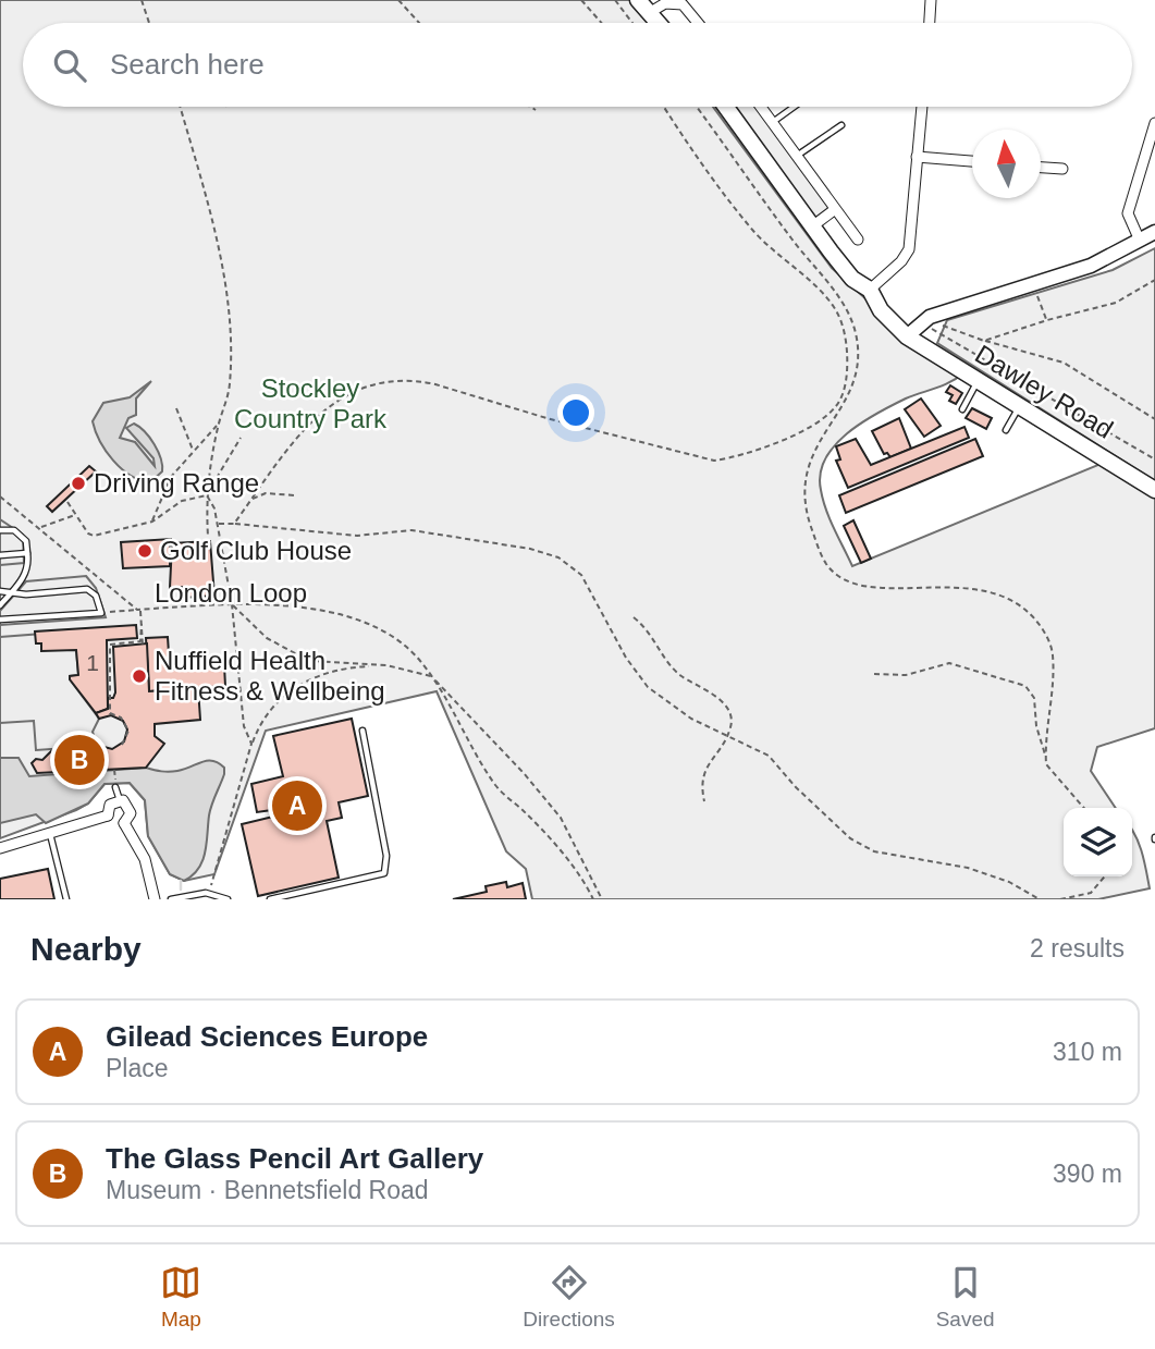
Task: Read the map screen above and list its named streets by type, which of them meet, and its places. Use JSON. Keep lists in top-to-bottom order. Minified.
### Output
{"streets":{"main road":["Dawley Road"],"path":["London Loop"]},"parks":["Stockley Country Park"],"places":["Driving Range","Golf Club House","Nuffield Health Fitness & Wellbeing"],"house_numbers":["1"],"north":"top","page":{"search":"Search here","pins":["B","A"],"heading":["Nearby","2 results"],"list":[{"mark":"A","name":"Gilead Sciences Europe","note":"Place","value":"310 m"},{"mark":"B","name":"The Glass Pencil Art Gallery","note":"Museum · Bennetsfield Road","value":"390 m"}],"nav":["Map","Directions","Saved"]}}
